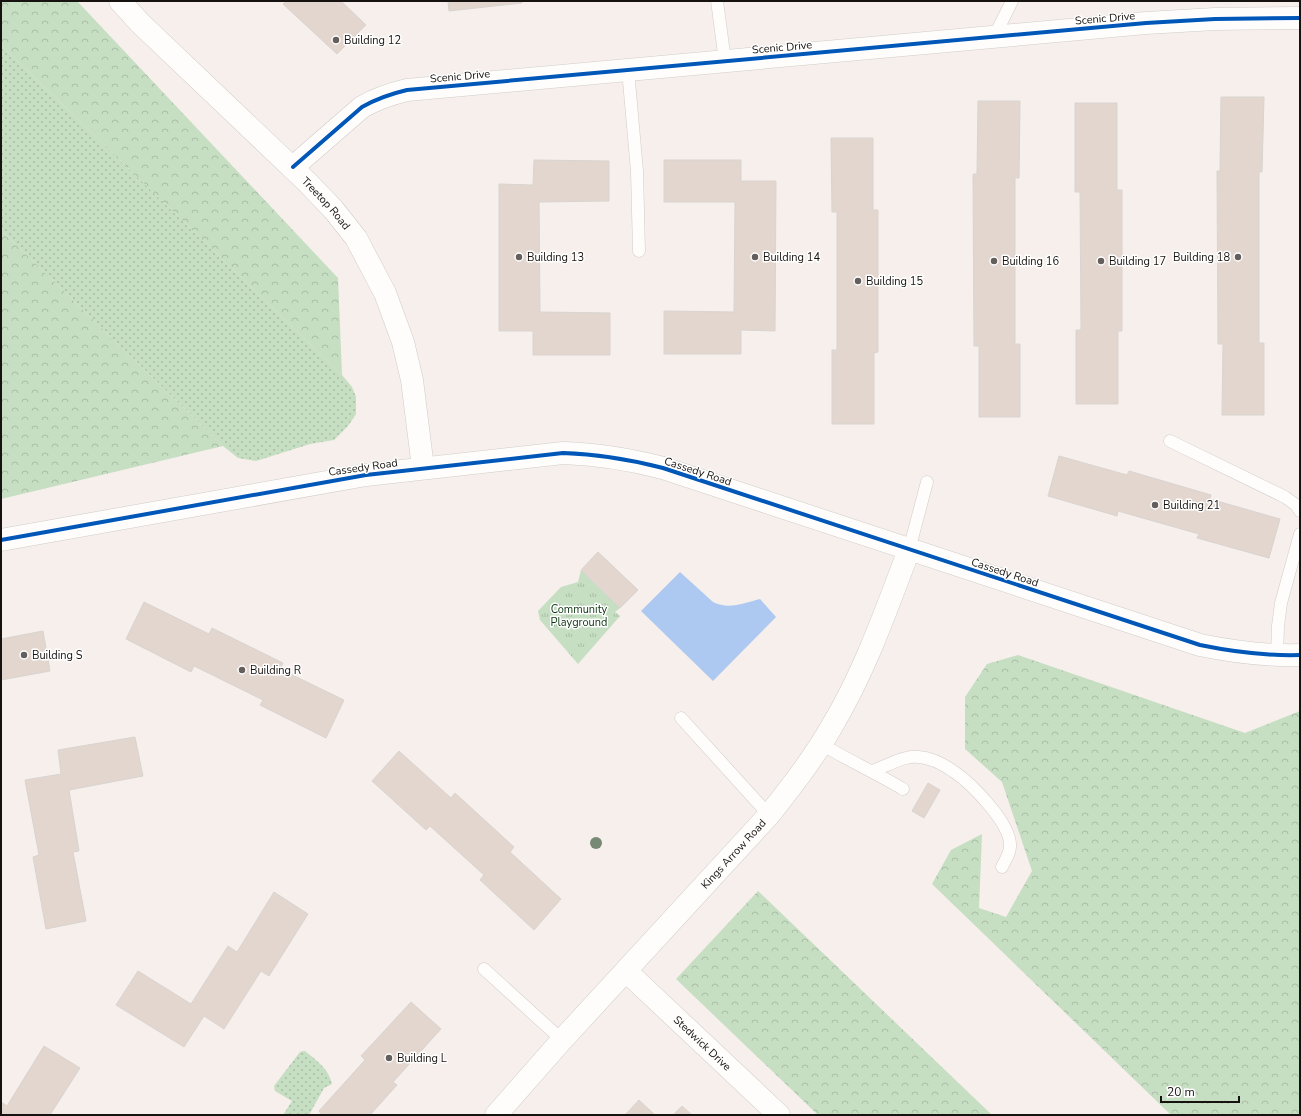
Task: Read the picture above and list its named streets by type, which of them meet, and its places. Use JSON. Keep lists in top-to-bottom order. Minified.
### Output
{"streets":{"street":["Scenic Drive","Treetop Road","Cassedy Road","Kings Arrow Road","Stedwick Drive"]},"crossings":[["Scenic Drive","Treetop Road"],["Treetop Road","Cassedy Road"],["Cassedy Road","Kings Arrow Road"],["Kings Arrow Road","Stedwick Drive"]],"parks":["Community Playground"],"places":["Building 12","Building 13","Building 14","Building 18","Building 16","Building 17","Building 15","Building 21","Building S","Building R","Building L"],"scale_bar":"20 m"}
